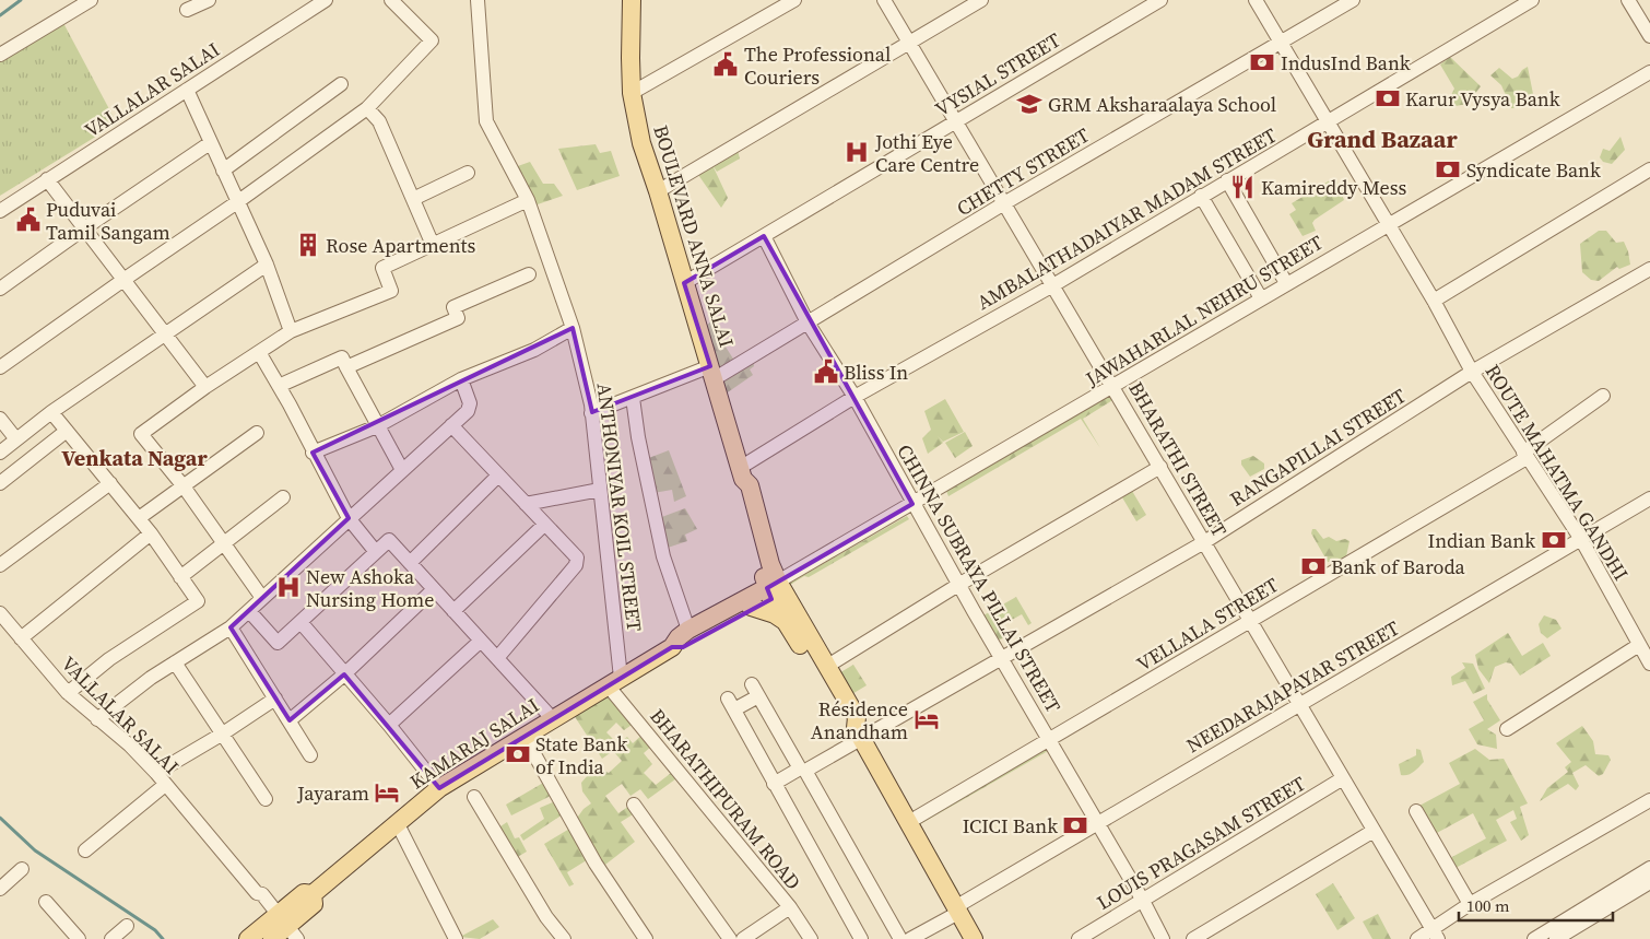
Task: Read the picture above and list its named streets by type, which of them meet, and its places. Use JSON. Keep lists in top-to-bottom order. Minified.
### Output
{"streets":{"main road":["BOULEVARD ANNA SALAI","KAMARAJ SALAI"],"street":["VYSIAL STREET","VALLALAR SALAI","CHETTY STREET","AMBALATHADAIYAR MADAM STREET","JAWAHARLAL NEHRU STREET","RANGAPILLAI STREET","BHARATHI STREET","ROUTE MAHATMA GANDHI","ANTHONIYAR KOIL STREET","CHINNA SUBRAYA PILLAI STREET","VELLALA STREET","NEEDARAJAPAYAR STREET","BHARATHIPURAM ROAD","LOUIS PRAGASAM STREET"]},"crossings":[["VYSIAL STREET","BOULEVARD ANNA SALAI"],["VYSIAL STREET","BHARATHI STREET"],["VYSIAL STREET","CHINNA SUBRAYA PILLAI STREET"],["VALLALAR SALAI","KAMARAJ SALAI"],["CHETTY STREET","BOULEVARD ANNA SALAI"],["CHETTY STREET","BHARATHI STREET"],["CHETTY STREET","ANTHONIYAR KOIL STREET"],["CHETTY STREET","CHINNA SUBRAYA PILLAI STREET"],["AMBALATHADAIYAR MADAM STREET","BOULEVARD ANNA SALAI"],["AMBALATHADAIYAR MADAM STREET","BHARATHI STREET"],["AMBALATHADAIYAR MADAM STREET","ROUTE MAHATMA GANDHI"],["AMBALATHADAIYAR MADAM STREET","CHINNA SUBRAYA PILLAI STREET"],["BOULEVARD ANNA SALAI","JAWAHARLAL NEHRU STREET"],["BOULEVARD ANNA SALAI","RANGAPILLAI STREET"],["BOULEVARD ANNA SALAI","VELLALA STREET"],["BOULEVARD ANNA SALAI","NEEDARAJAPAYAR STREET"],["BOULEVARD ANNA SALAI","KAMARAJ SALAI"],["JAWAHARLAL NEHRU STREET","BHARATHI STREET"],["JAWAHARLAL NEHRU STREET","ROUTE MAHATMA GANDHI"],["JAWAHARLAL NEHRU STREET","CHINNA SUBRAYA PILLAI STREET"],["JAWAHARLAL NEHRU STREET","KAMARAJ SALAI"],["RANGAPILLAI STREET","BHARATHI STREET"],["RANGAPILLAI STREET","ROUTE MAHATMA GANDHI"],["RANGAPILLAI STREET","CHINNA SUBRAYA PILLAI STREET"],["BHARATHI STREET","VELLALA STREET"],["BHARATHI STREET","NEEDARAJAPAYAR STREET"],["BHARATHI STREET","LOUIS PRAGASAM STREET"],["ROUTE MAHATMA GANDHI","VELLALA STREET"],["ROUTE MAHATMA GANDHI","NEEDARAJAPAYAR STREET"],["ANTHONIYAR KOIL STREET","KAMARAJ SALAI"],["ANTHONIYAR KOIL STREET","BHARATHIPURAM ROAD"],["CHINNA SUBRAYA PILLAI STREET","VELLALA STREET"],["CHINNA SUBRAYA PILLAI STREET","NEEDARAJAPAYAR STREET"],["CHINNA SUBRAYA PILLAI STREET","LOUIS PRAGASAM STREET"],["KAMARAJ SALAI","BHARATHIPURAM ROAD"]],"districts":["Grand Bazaar","Venkata Nagar"],"places":{"bank":["IndusInd Bank","Karur Vysya Bank","Syndicate Bank","Indian Bank","Bank of Baroda","State Bank of India","ICICI Bank"],"public building":["The Professional Couriers","Puduvai Tamil Sangam","Bliss In"],"school or university":["GRM Aksharaalaya School"],"hospital":["Jothi Eye Care Centre","New Ashoka Nursing Home"],"restaurant":["Kamireddy Mess"],"building":["Rose Apartments"],"hotel":["Résidence Anandham","Jayaram"]},"scale_bar":"100 m"}
